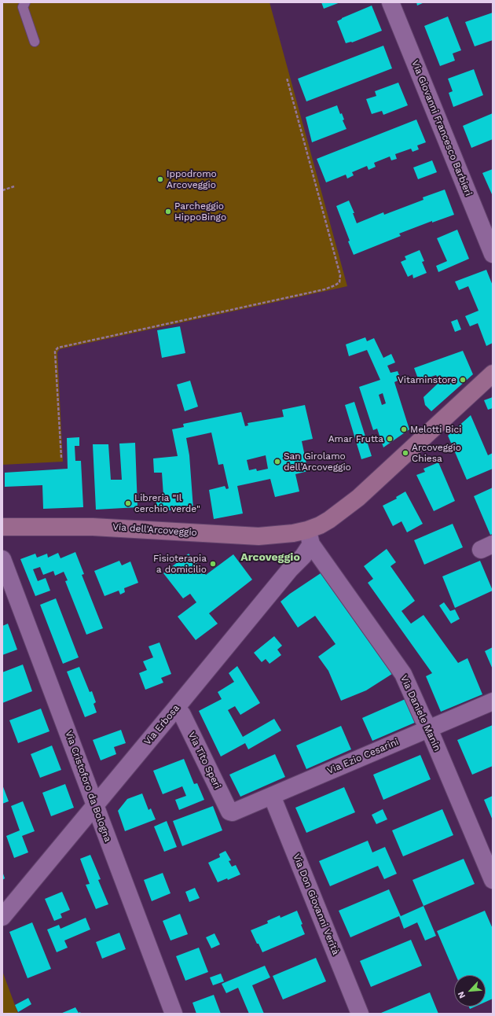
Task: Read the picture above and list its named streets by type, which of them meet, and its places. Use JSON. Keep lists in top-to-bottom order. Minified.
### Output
{"streets":{"street":["Via Giovanni Francesco Barbieri","Via dell'Arcoveggio","Via Daniele Manin","Via Erbosa","Via Ezio Cesarini","Via Tito Speri","Via Cristoforo da Bologna","Via Don Giovanni Verità"]},"crossings":[["Via dell'Arcoveggio","Via Daniele Manin"],["Via dell'Arcoveggio","Via Erbosa"],["Via Daniele Manin","Via Erbosa"],["Via Daniele Manin","Via Ezio Cesarini"],["Via Erbosa","Via Tito Speri"],["Via Erbosa","Via Cristoforo da Bologna"],["Via Ezio Cesarini","Via Tito Speri"],["Via Ezio Cesarini","Via Don Giovanni Verità"]],"districts":["Arcoveggio"],"places":["Ippodromo Arcoveggio","Parcheggio HippoBingo","Vitaminstore","Melotti Bici","Amar Frutta","Arcoveggio Chiesa","San Girolamo dell’Arcoveggio","Libreria \"Il cerchio verde\"","Fisioterapia a domicilio"],"north":"bottom left"}
